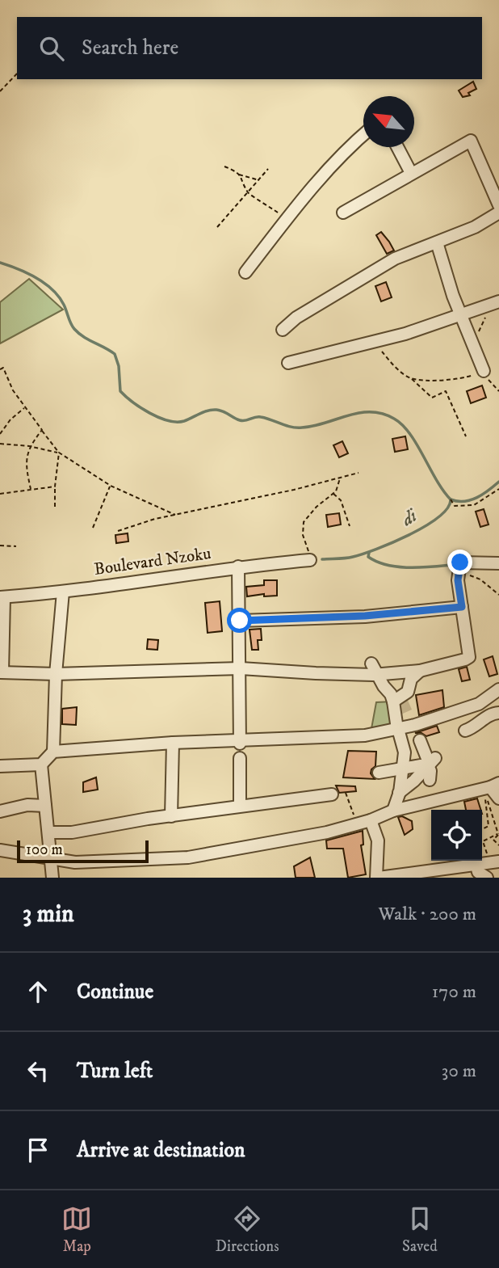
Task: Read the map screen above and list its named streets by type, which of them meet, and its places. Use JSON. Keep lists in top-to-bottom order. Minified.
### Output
{"streets":{"street":["Boulevard Nzoku"]},"water":["di"],"scale_bar":"100 m","north":"top left","page":{"search":"Search here","scale":"100 m","heading":["3 min","Walk · 200 m"],"list":[["Continue","170 m"],["Turn left","30 m"],"Arrive at destination"],"nav":["Map","Directions","Saved"]}}
